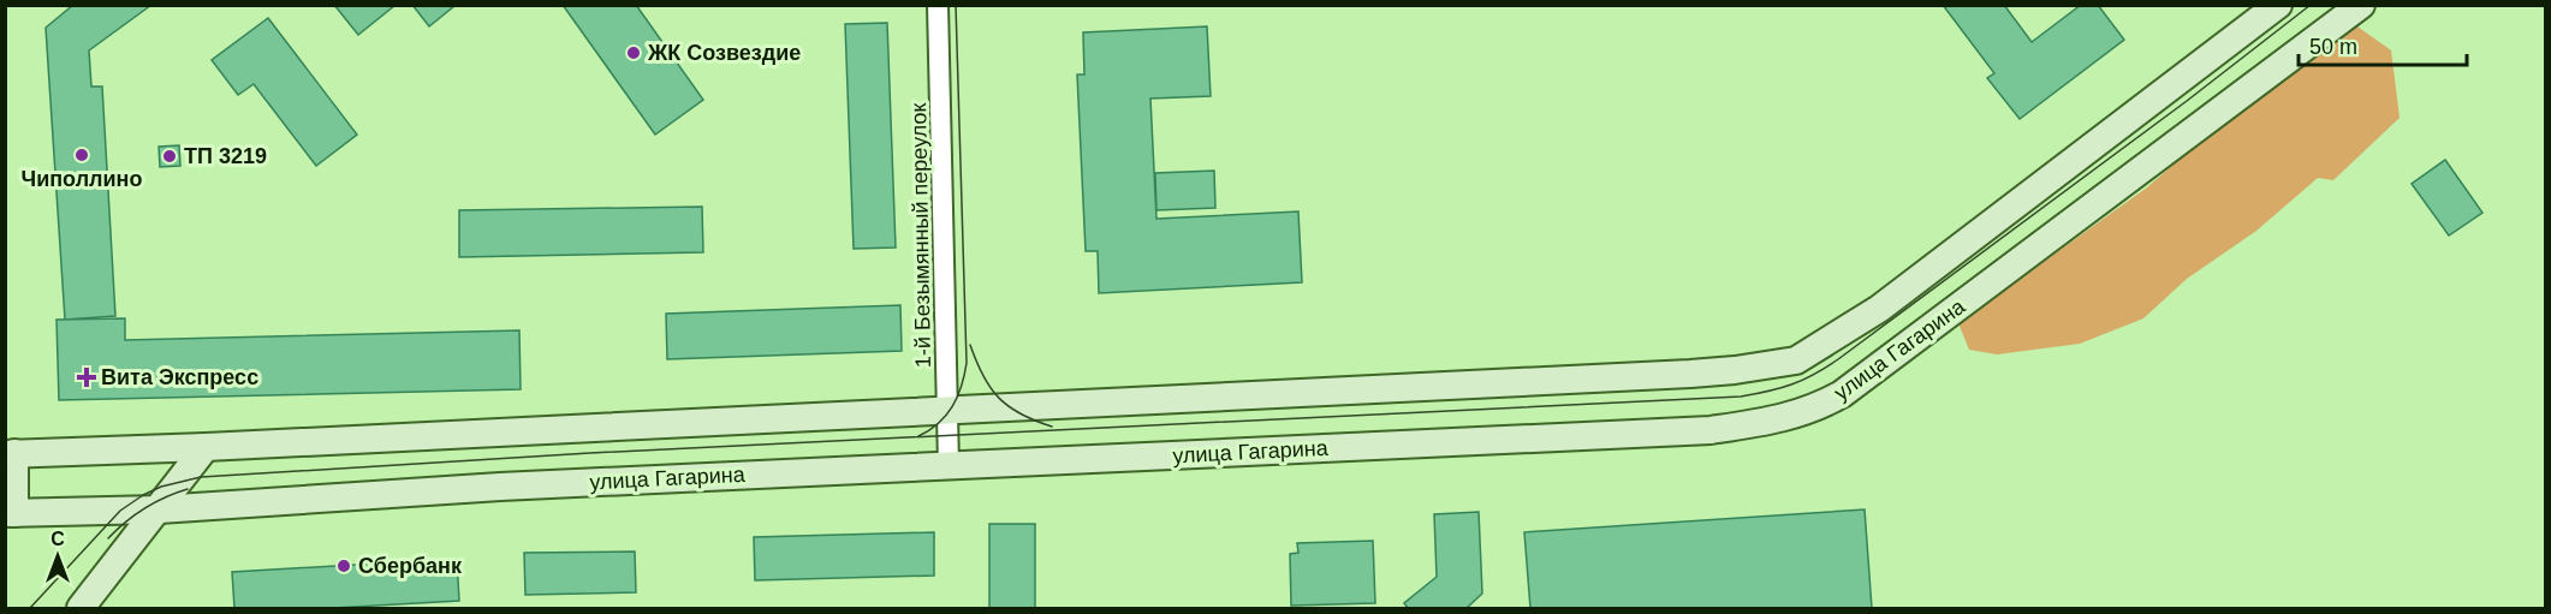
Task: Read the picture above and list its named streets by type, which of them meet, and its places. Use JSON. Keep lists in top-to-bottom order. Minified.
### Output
{"streets":{"main road":["улица Гагарина"],"street":["1-й Безымянный переулок"]},"crossings":[["1-й Безымянный переулок","улица Гагарина"]],"places":{"other":["ЖК Созвездие","Чиполлино","ТП 3219","Сбербанк"],"health":["Вита Экспресс"]},"scale_bar":"50 m","north":"top"}
